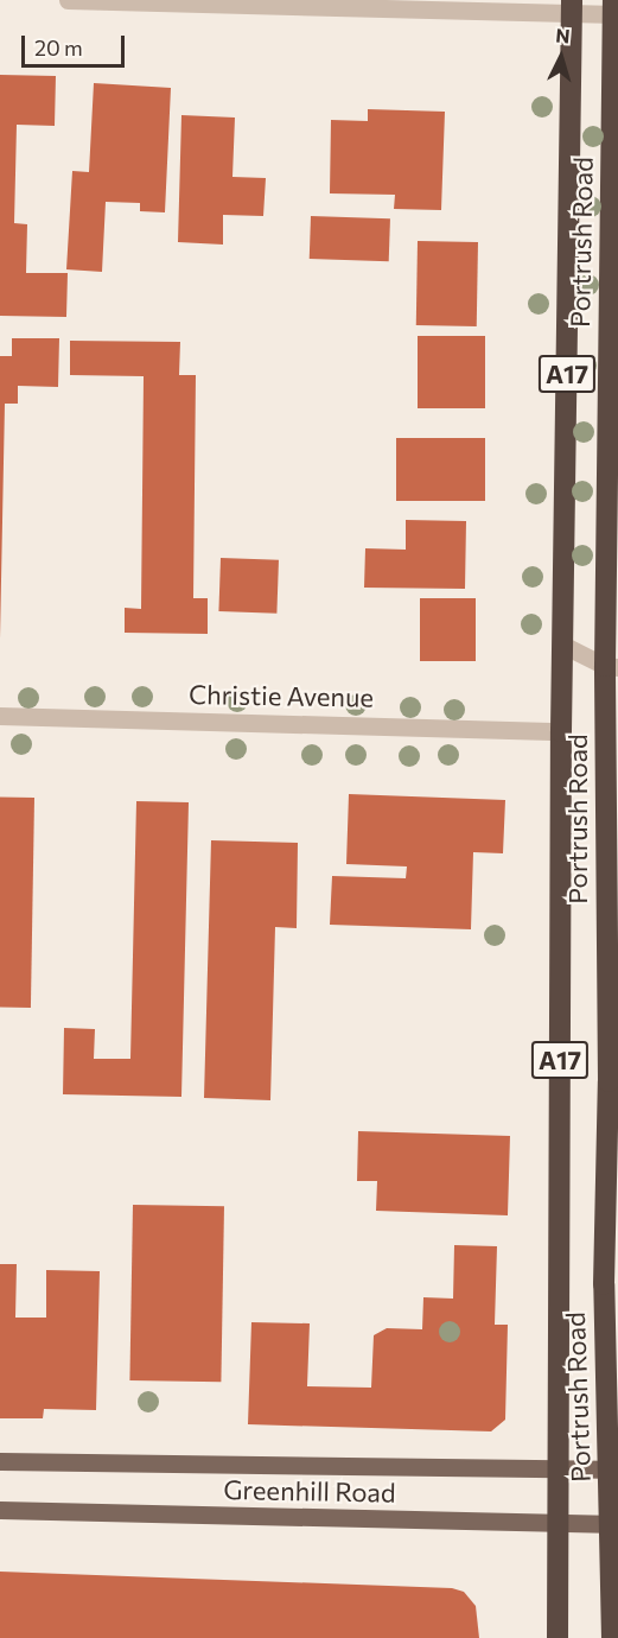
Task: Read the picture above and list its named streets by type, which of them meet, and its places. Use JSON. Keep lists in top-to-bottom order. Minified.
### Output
{"streets":{"highway":["Portrush Road","A17"],"main road":["Greenhill Road"],"street":["Christie Avenue"]},"crossings":[["Portrush Road","Christie Avenue"],["Portrush Road","Greenhill Road"]],"scale_bar":"20 m","north":"top"}
